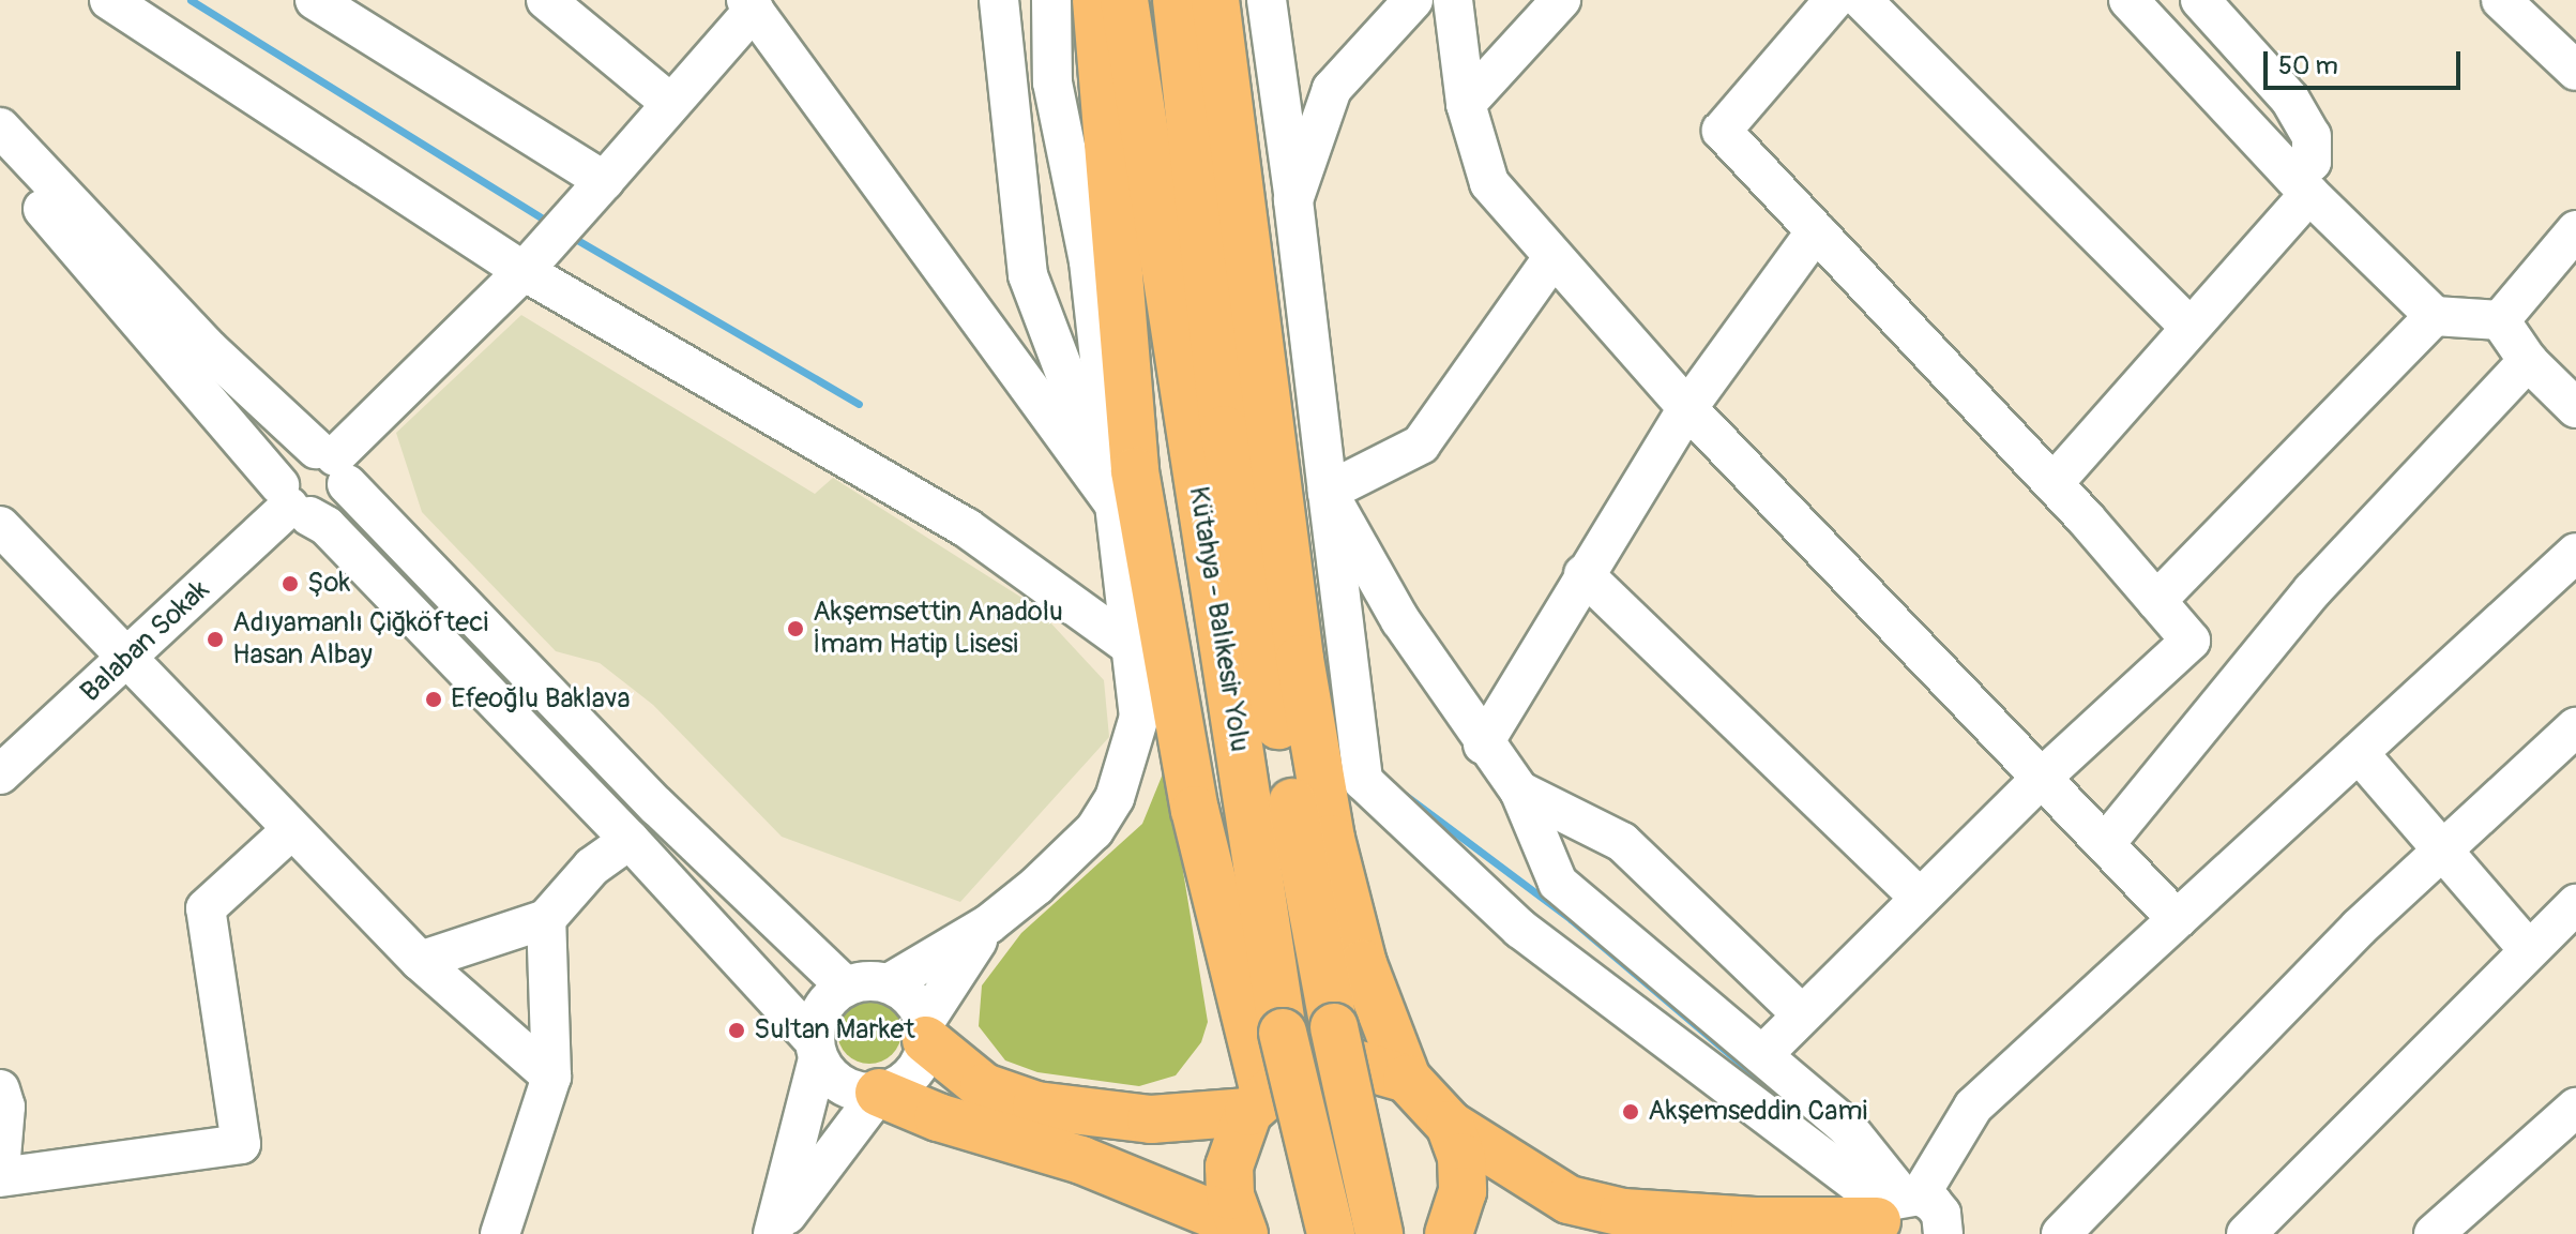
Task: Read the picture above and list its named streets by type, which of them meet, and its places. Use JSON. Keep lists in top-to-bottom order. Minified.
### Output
{"streets":{"highway":["Kütahya - Balıkesir Yolu"],"street":["Balaban Sokak"]},"places":["Şok","Akşemsettin Anadolu İmam Hatip Lisesi","Adıyamanlı Çiğköfteci Hasan Albay","Efeoğlu Baklava","Sultan Market","Akşemseddin Cami"],"scale_bar":"50 m"}
